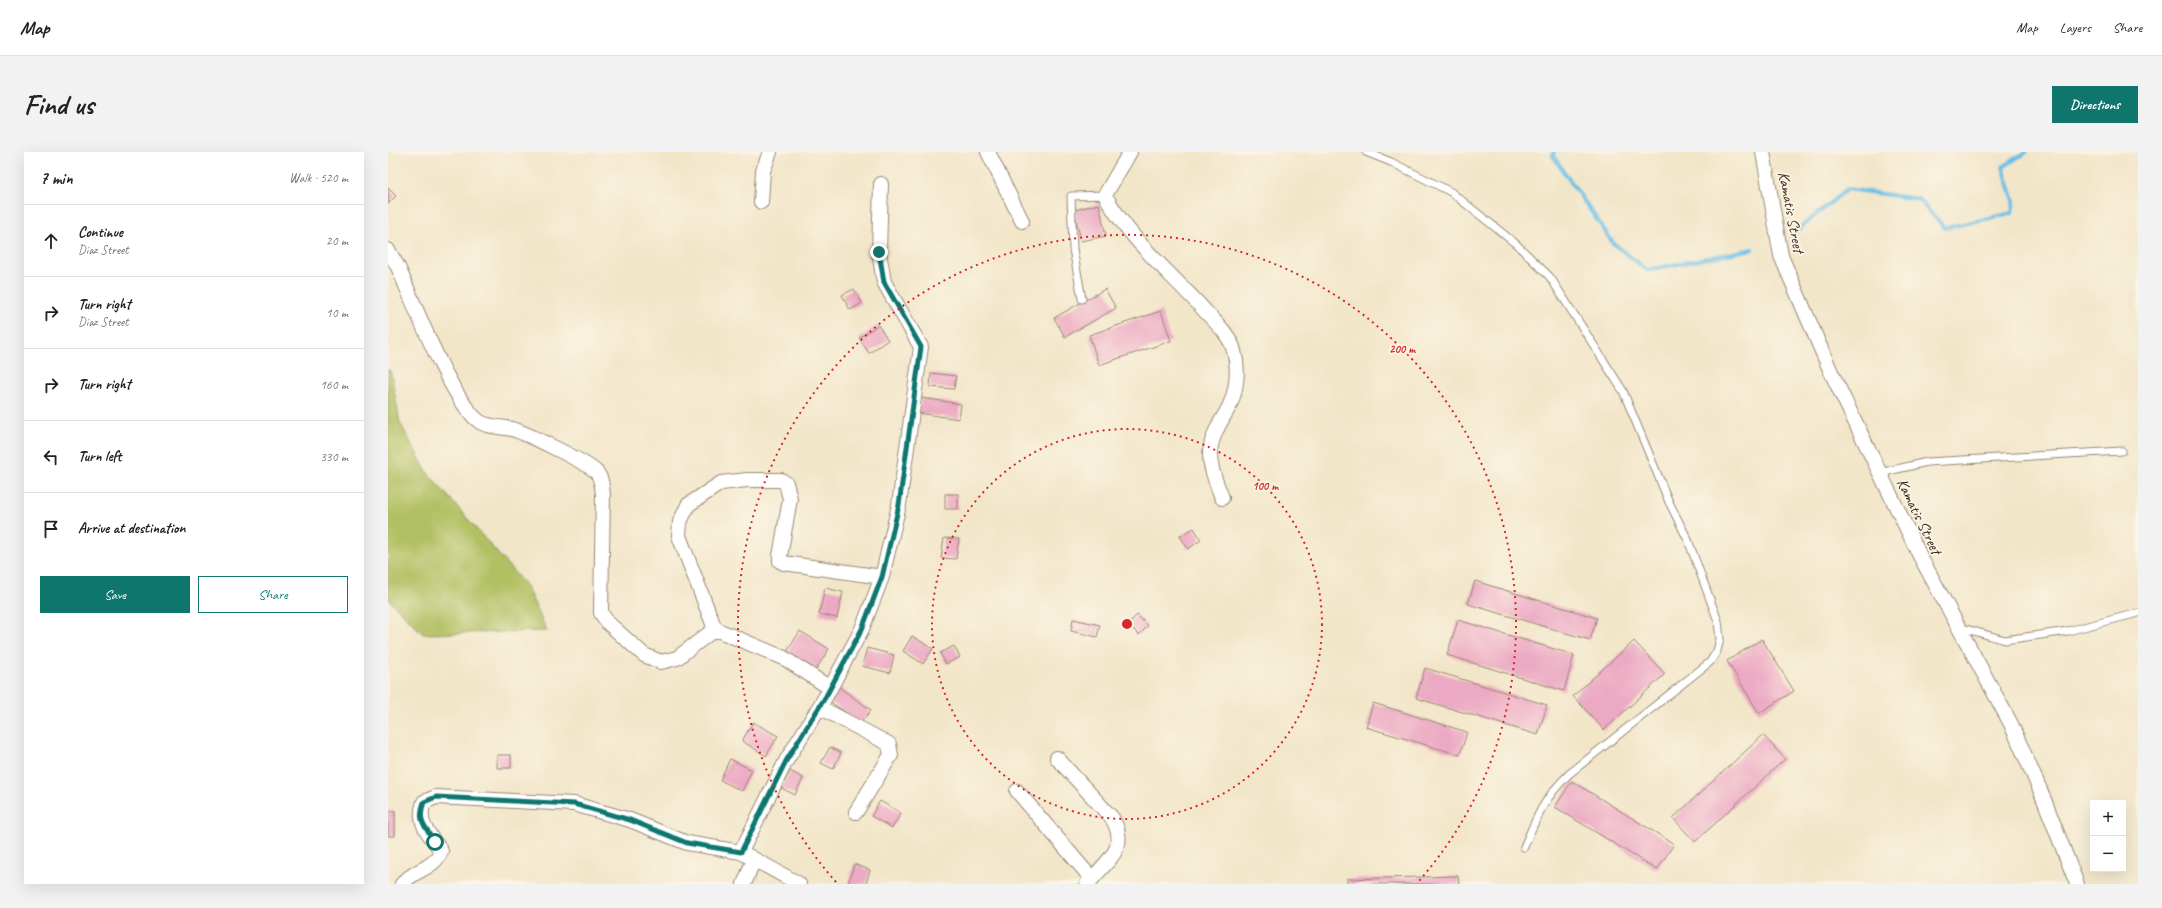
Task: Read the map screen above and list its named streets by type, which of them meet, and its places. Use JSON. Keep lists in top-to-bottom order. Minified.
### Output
{"streets":{"street":["Kamatis Street"]},"page":{"header":"Map","nav":["Map","Layers","Share"],"buttons":["Directions",["Save","Share"]],"title":"Find us","heading":["7 min","Walk · 520 m"],"list":[["Continue","Diaz Street","20 m"],["Turn right","Diaz Street","10 m"],["Turn right","160 m"],["Turn left","330 m"],"Arrive at destination"],"map_buttons":["+","−"]},"rings":["200 m","100 m"]}
